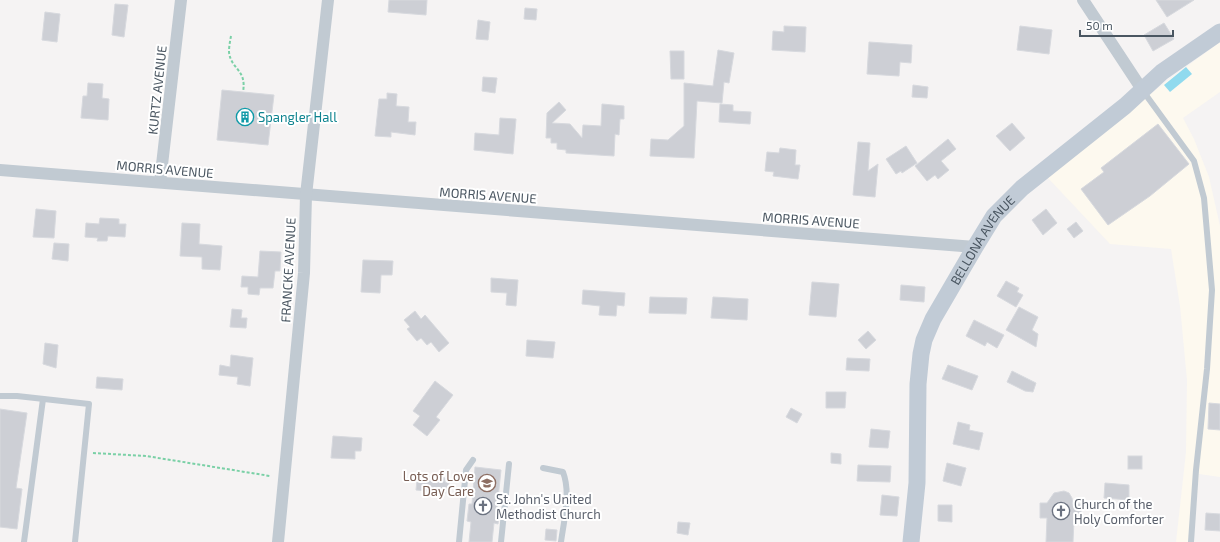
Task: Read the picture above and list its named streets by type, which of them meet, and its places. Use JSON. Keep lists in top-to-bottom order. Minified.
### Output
{"streets":{"street":["KURTZ AVENUE","MORRIS AVENUE","BELLONA AVENUE","FRANCKE AVENUE"]},"crossings":[["KURTZ AVENUE","MORRIS AVENUE"],["MORRIS AVENUE","BELLONA AVENUE"],["MORRIS AVENUE","FRANCKE AVENUE"]],"places":{"building":["Spangler Hall"],"school or university":["Lots of Love Day Care"],"church":["St. John's United Methodist Church","Church of the Holy Comforter"]},"scale_bar":"50 m"}
